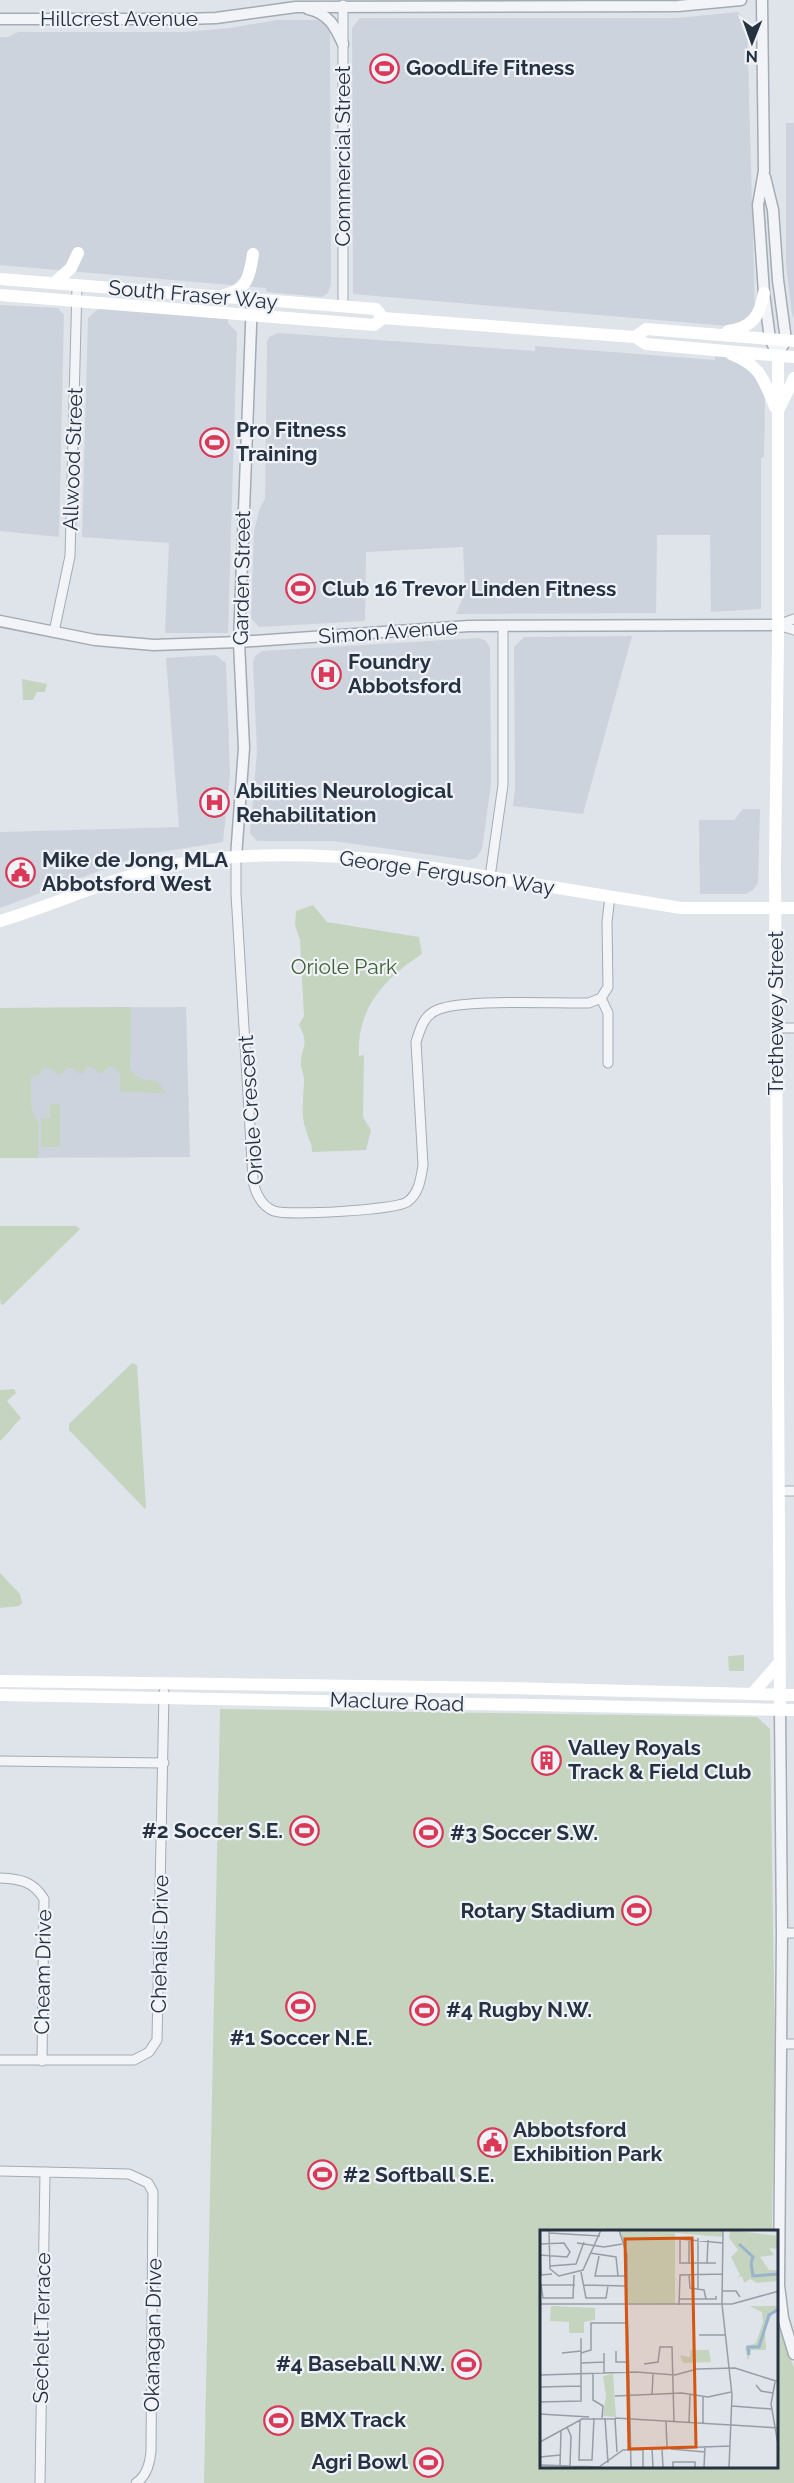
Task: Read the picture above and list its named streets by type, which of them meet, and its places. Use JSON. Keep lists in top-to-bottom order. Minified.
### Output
{"streets":{"main road":["South Fraser Way","George Ferguson Way","Trethewey Street","Maclure Road"],"street":["Hillcrest Avenue","Commercial Street","Allwood Street","Garden Street","Simon Avenue","Oriole Crescent","Chehalis Drive","Cheam Drive","Sechelt Terrace","Okanagan Drive"]},"crossings":[["Hillcrest Avenue","Commercial Street"],["Commercial Street","South Fraser Way"],["South Fraser Way","Allwood Street"],["South Fraser Way","Garden Street"],["South Fraser Way","Trethewey Street"],["Allwood Street","Simon Avenue"],["Garden Street","Simon Avenue"],["Garden Street","George Ferguson Way"],["Garden Street","Oriole Crescent"],["Simon Avenue","Trethewey Street"],["George Ferguson Way","Trethewey Street"],["George Ferguson Way","Oriole Crescent"],["Trethewey Street","Maclure Road"],["Maclure Road","Chehalis Drive"],["Chehalis Drive","Cheam Drive"],["Sechelt Terrace","Okanagan Drive"]],"parks":["Oriole Park"],"places":{"sports":["GoodLife Fitness","Pro Fitness Training","Club 16 Trevor Linden Fitness","#2 Soccer S.E.","#3 Soccer S.W.","Rotary Stadium","#1 Soccer N.E.","#4 Rugby N.W.","#2 Softball S.E.","#4 Baseball N.W.","BMX Track","Agri Bowl"],"hospital":["Foundry Abbotsford","Abilities Neurological Rehabilitation"],"public building":["Mike de Jong, MLA Abbotsford West","Abbotsford Exhibition Park"],"building":["Valley Royals Track & Field Club"]},"north":"bottom"}
